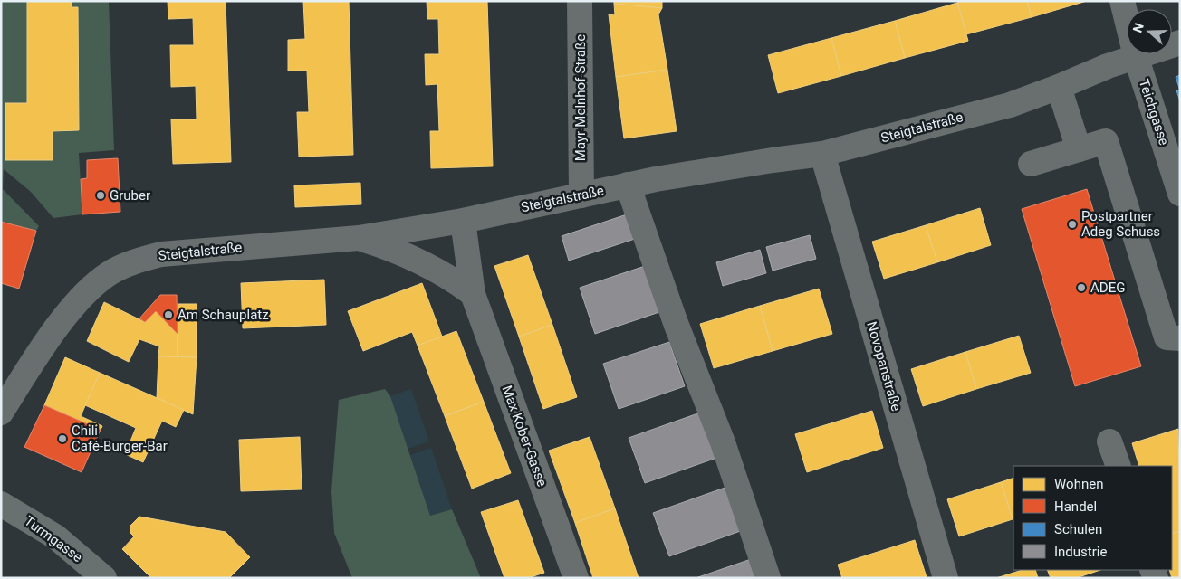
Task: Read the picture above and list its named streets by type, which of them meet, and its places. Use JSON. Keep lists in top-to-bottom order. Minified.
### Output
{"streets":{"main road":["Turmgasse"],"street":["Mayr-Melnhof-Straße","Teichgasse","Steigtalstraße","Novopanstraße","Max Kober-Gasse"]},"crossings":[["Mayr-Melnhof-Straße","Steigtalstraße"],["Teichgasse","Steigtalstraße"],["Steigtalstraße","Novopanstraße"],["Steigtalstraße","Max Kober-Gasse"]],"places":["Gruber","Postpartner Adeg Schuss","ADEG","Am Schauplatz","Chili Café-Burger-Bar"],"legend":["Wohnen","Handel","Schulen","Industrie"],"north":"left"}
